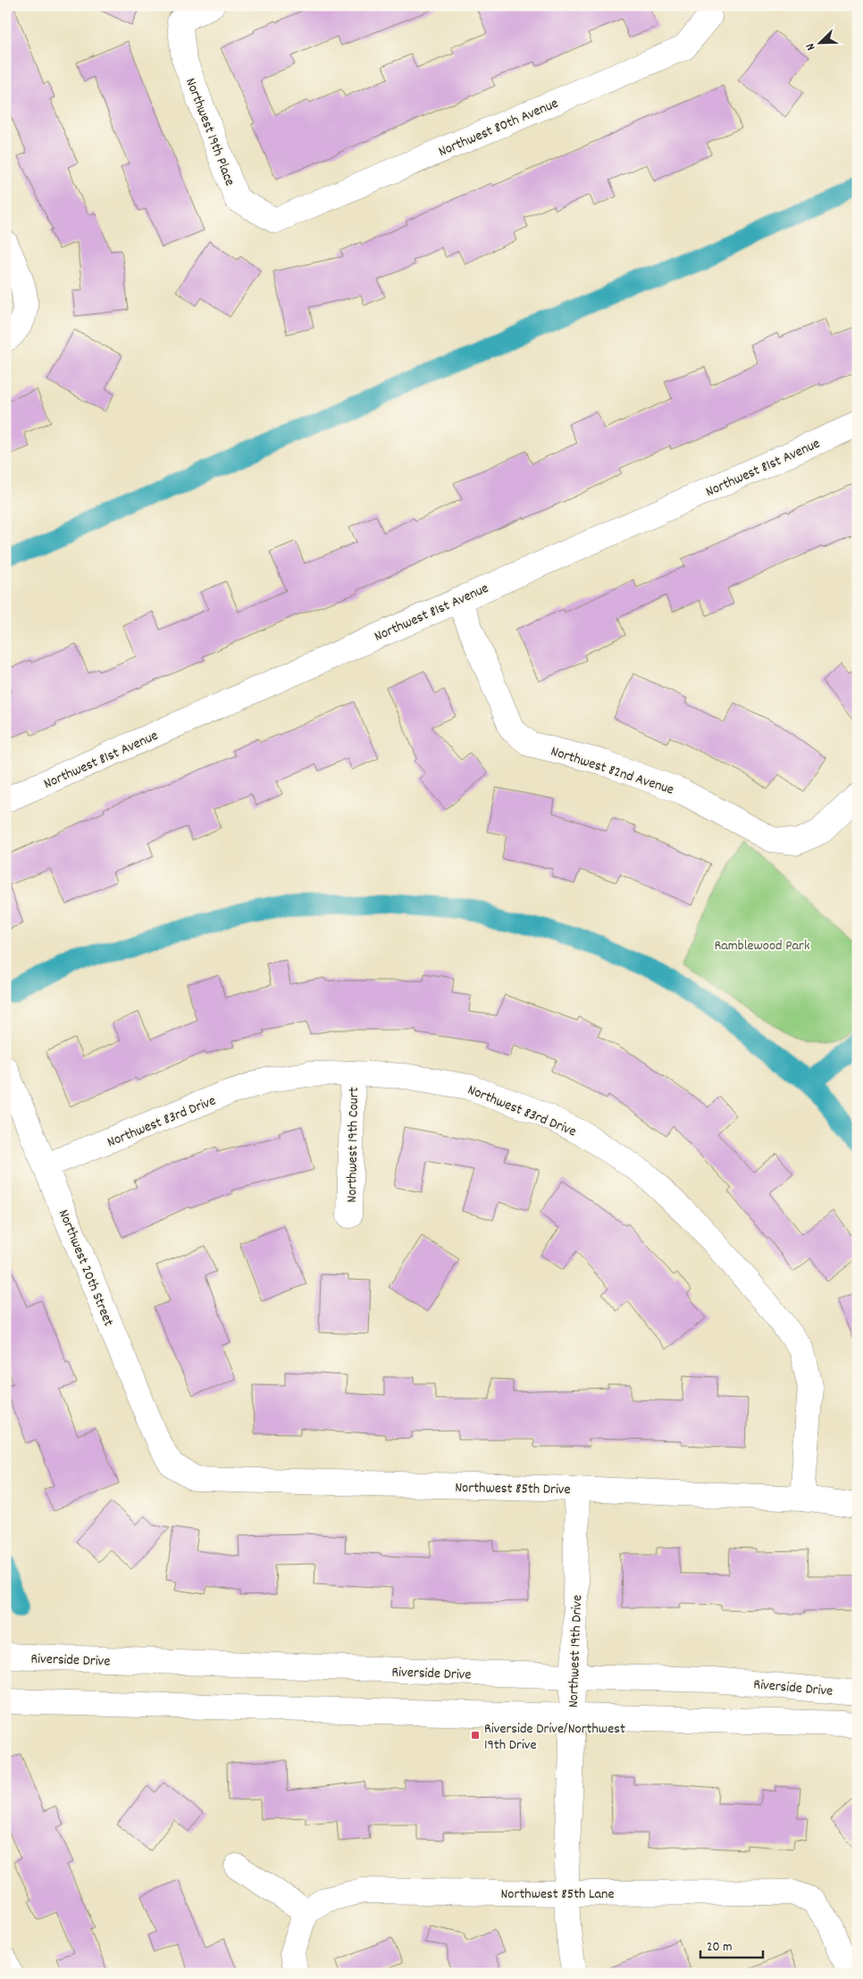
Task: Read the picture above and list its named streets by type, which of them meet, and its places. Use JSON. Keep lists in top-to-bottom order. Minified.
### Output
{"streets":{"street":["Northwest 80th Avenue","Northwest 19th Place","Northwest 81st Avenue","Northwest 82nd Avenue","Northwest 83rd Drive","Northwest 19th Court","Northwest 20th Street","Northwest 85th Drive","Northwest 19th Drive","Riverside Drive","Northwest 85th Lane"]},"crossings":[["Northwest 80th Avenue","Northwest 19th Place"],["Northwest 81st Avenue","Northwest 82nd Avenue"],["Northwest 83rd Drive","Northwest 19th Court"],["Northwest 83rd Drive","Northwest 20th Street"],["Northwest 83rd Drive","Northwest 85th Drive"],["Northwest 20th Street","Northwest 85th Drive"],["Northwest 85th Drive","Northwest 19th Drive"],["Northwest 19th Drive","Riverside Drive"],["Northwest 19th Drive","Northwest 85th Lane"]],"parks":["Ramblewood Park"],"places":{"transit":["Riverside Drive/Northwest 19th Drive"]},"scale_bar":"20 m","north":"bottom left"}
